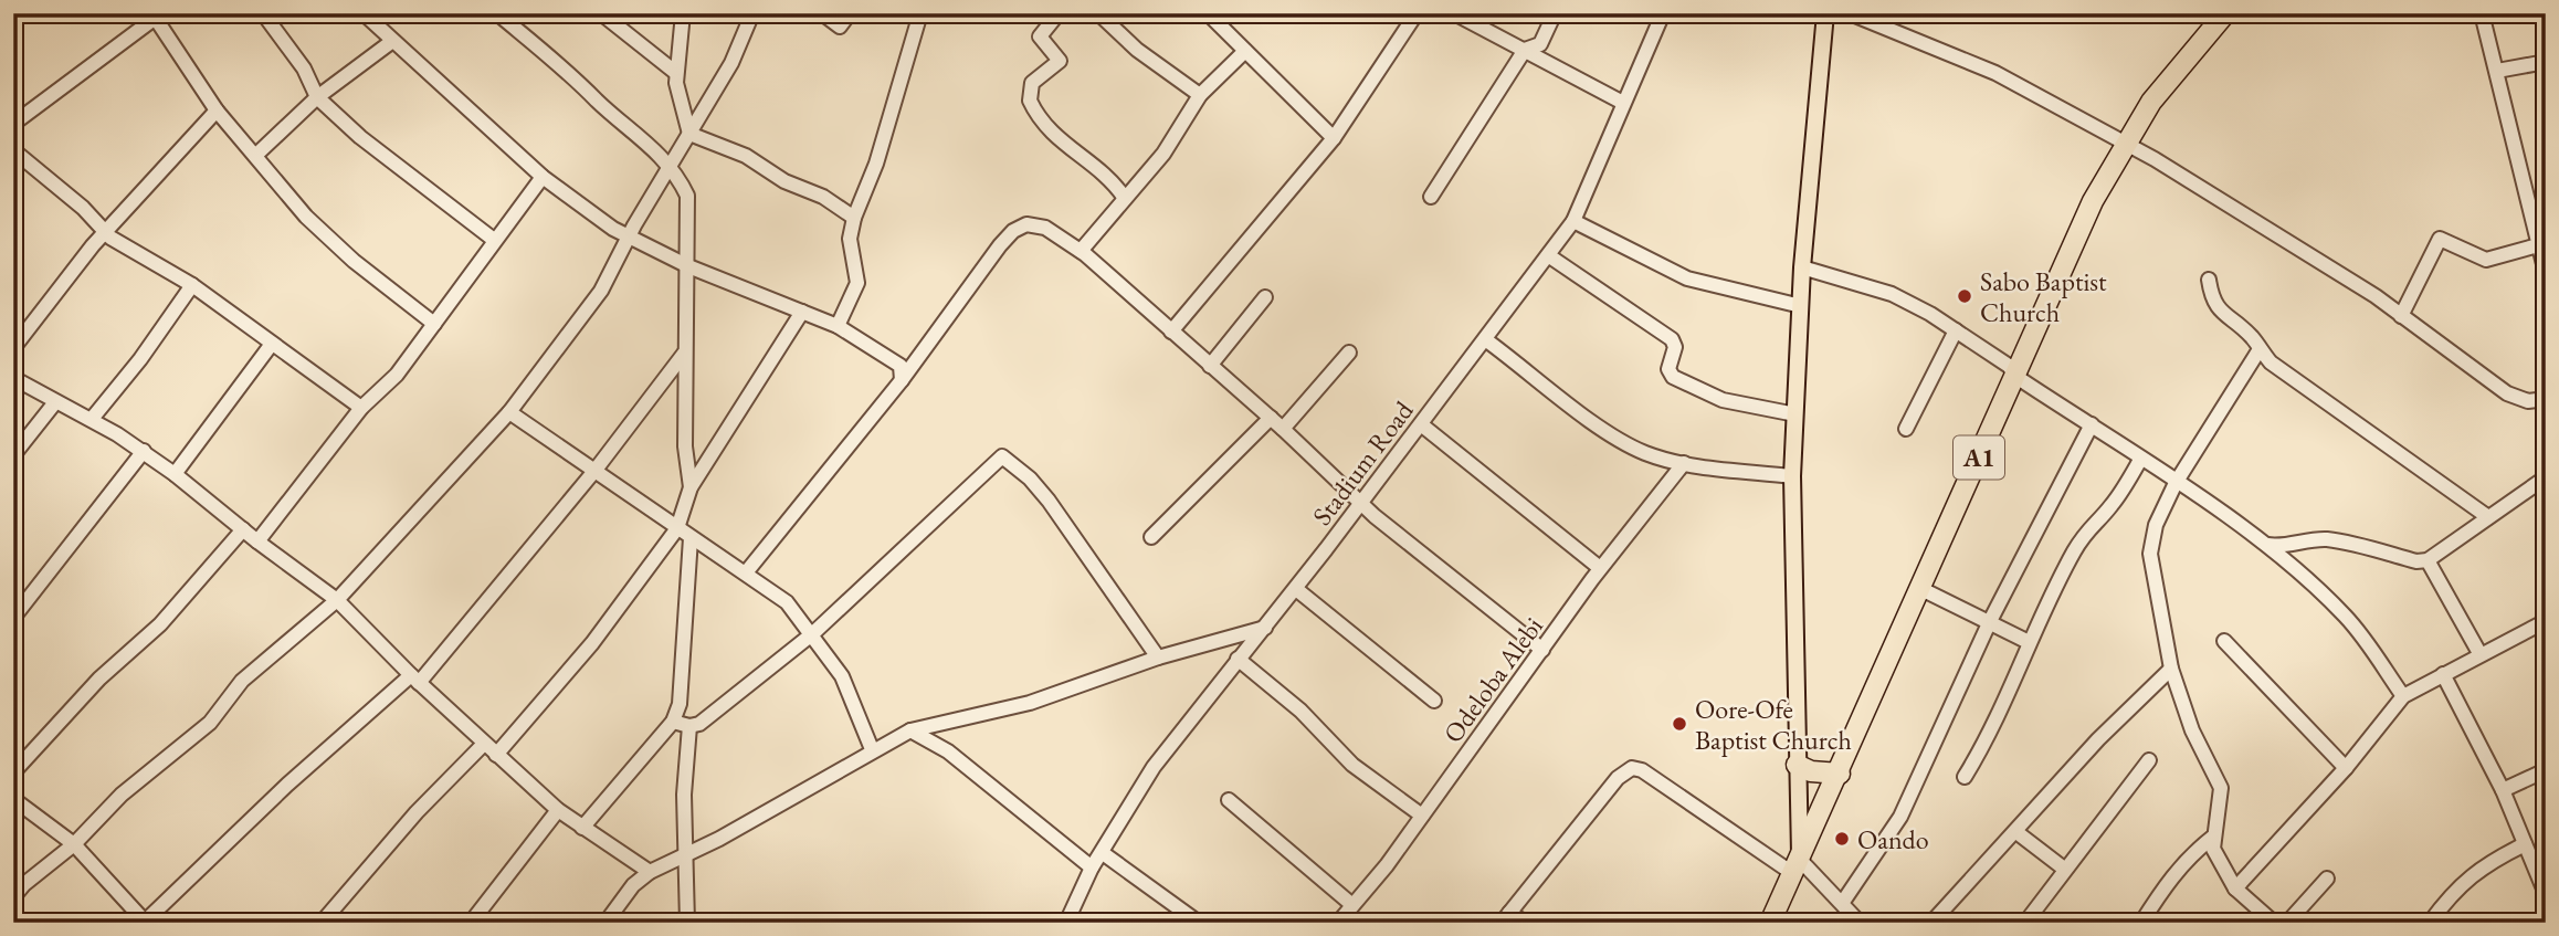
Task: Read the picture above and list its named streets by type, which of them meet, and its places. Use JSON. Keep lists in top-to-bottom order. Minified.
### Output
{"streets":{"highway":["A1"],"street":["Stadium Road","Odeloba Alebi"]},"places":["Sabo Baptist Church","Oore-Ofe Baptist Church","Oando"]}
